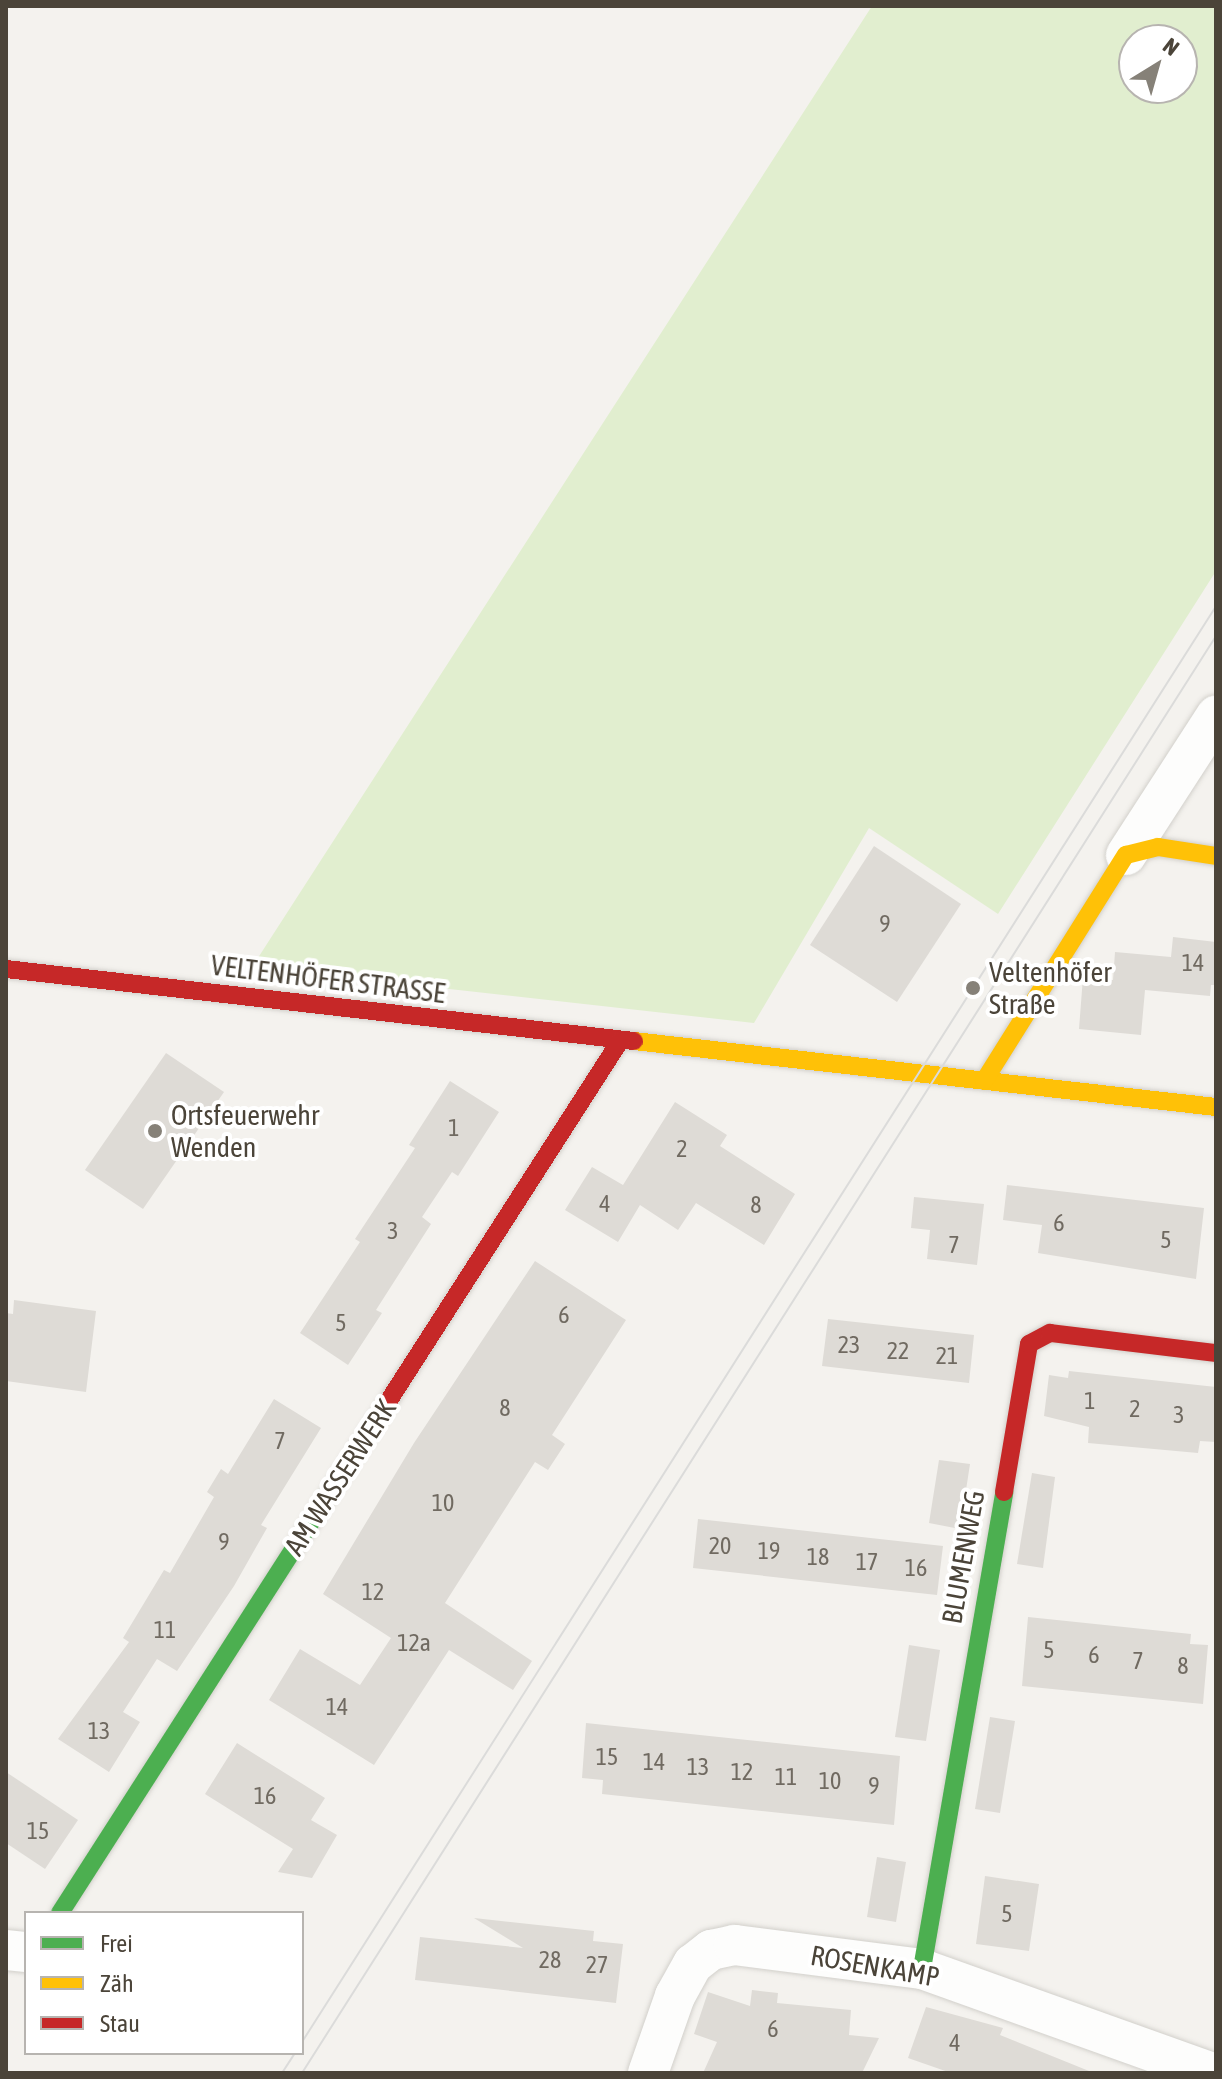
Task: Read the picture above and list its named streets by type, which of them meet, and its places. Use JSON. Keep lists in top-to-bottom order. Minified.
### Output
{"streets":{"street":["VELTENHÖFER STRASSE","AM WASSERWERK","BLUMENWEG","ROSENKAMP"]},"crossings":[["VELTENHÖFER STRASSE","AM WASSERWERK"],["BLUMENWEG","ROSENKAMP"]],"places":["Veltenhöfer Straße","Ortsfeuerwehr Wenden"],"house_numbers":["9","14","1","2","4","8","6","3","5","7","6","5","23","22","21","1","8","2","3","7","10","9","20","19","18","17","16","12","11","12a","5","6","7","8","14","13","15","14","13","12","11","10","9","16","15","5","28","27","6","4"],"legend":["Frei","Zäh","Stau"],"north":"top right"}
